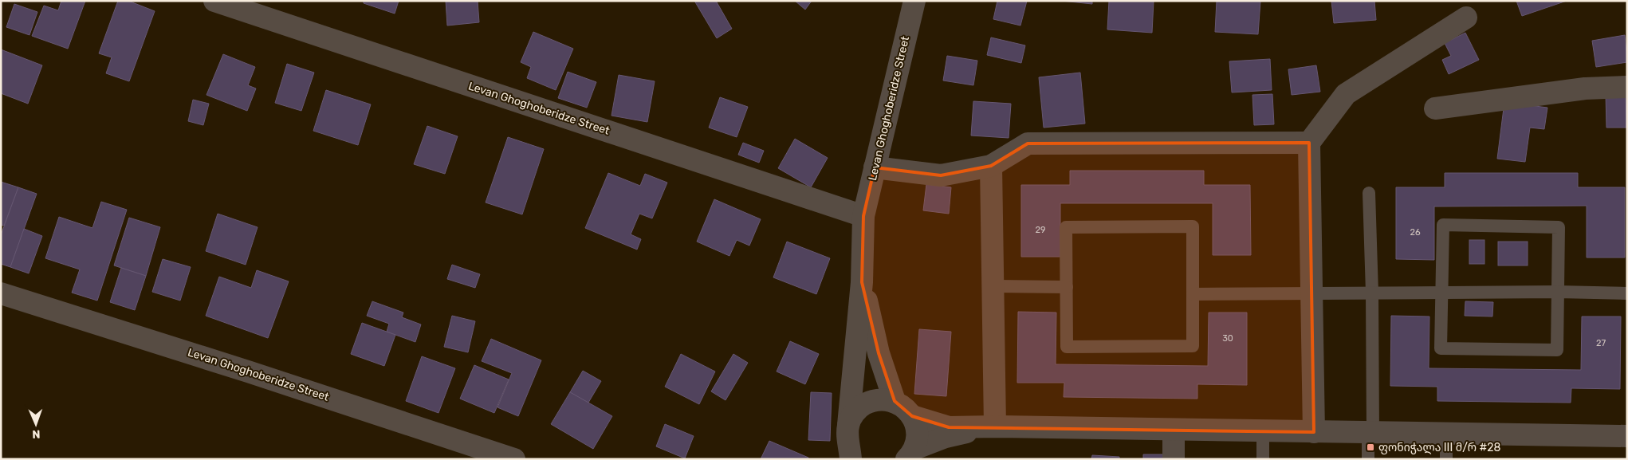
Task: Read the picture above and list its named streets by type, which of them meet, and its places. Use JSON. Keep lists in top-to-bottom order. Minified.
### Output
{"streets":{"street":["Levan Ghoghoberidze Street"]},"places":{"transit":["ფონიჭალა III მ/რ #28"]},"house_numbers":["29","26","30","27"],"north":"bottom"}
